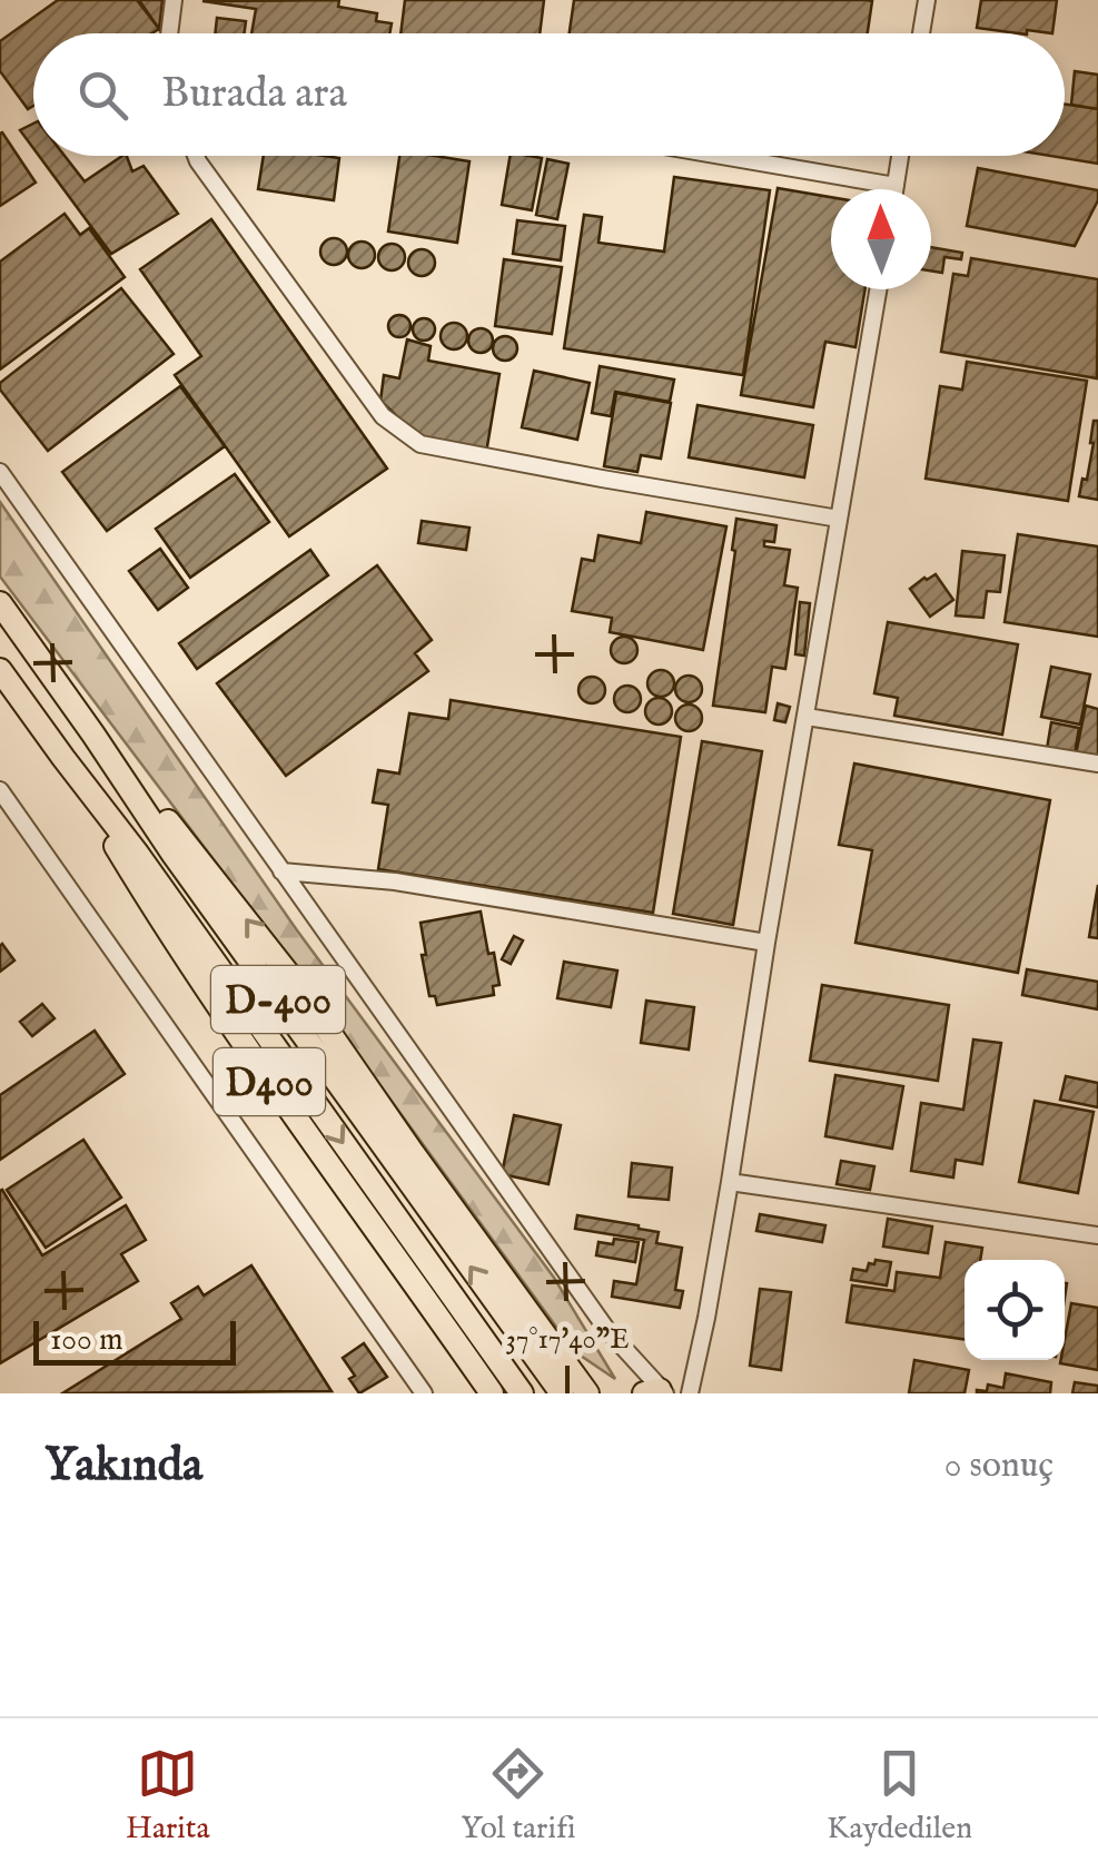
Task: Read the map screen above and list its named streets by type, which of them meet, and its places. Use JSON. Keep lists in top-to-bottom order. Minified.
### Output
{"streets":{"highway":["D-400","D400"]},"crossings":[["D-400","D400"]],"scale_bar":"100 m","north":"top","page":{"search":"Burada ara","scale":"100 m","heading":["Yakında","0 sonuç"],"nav":["Harita","Yol tarifi","Kaydedilen"]},"coordinates":["37°17'40\"E"]}
